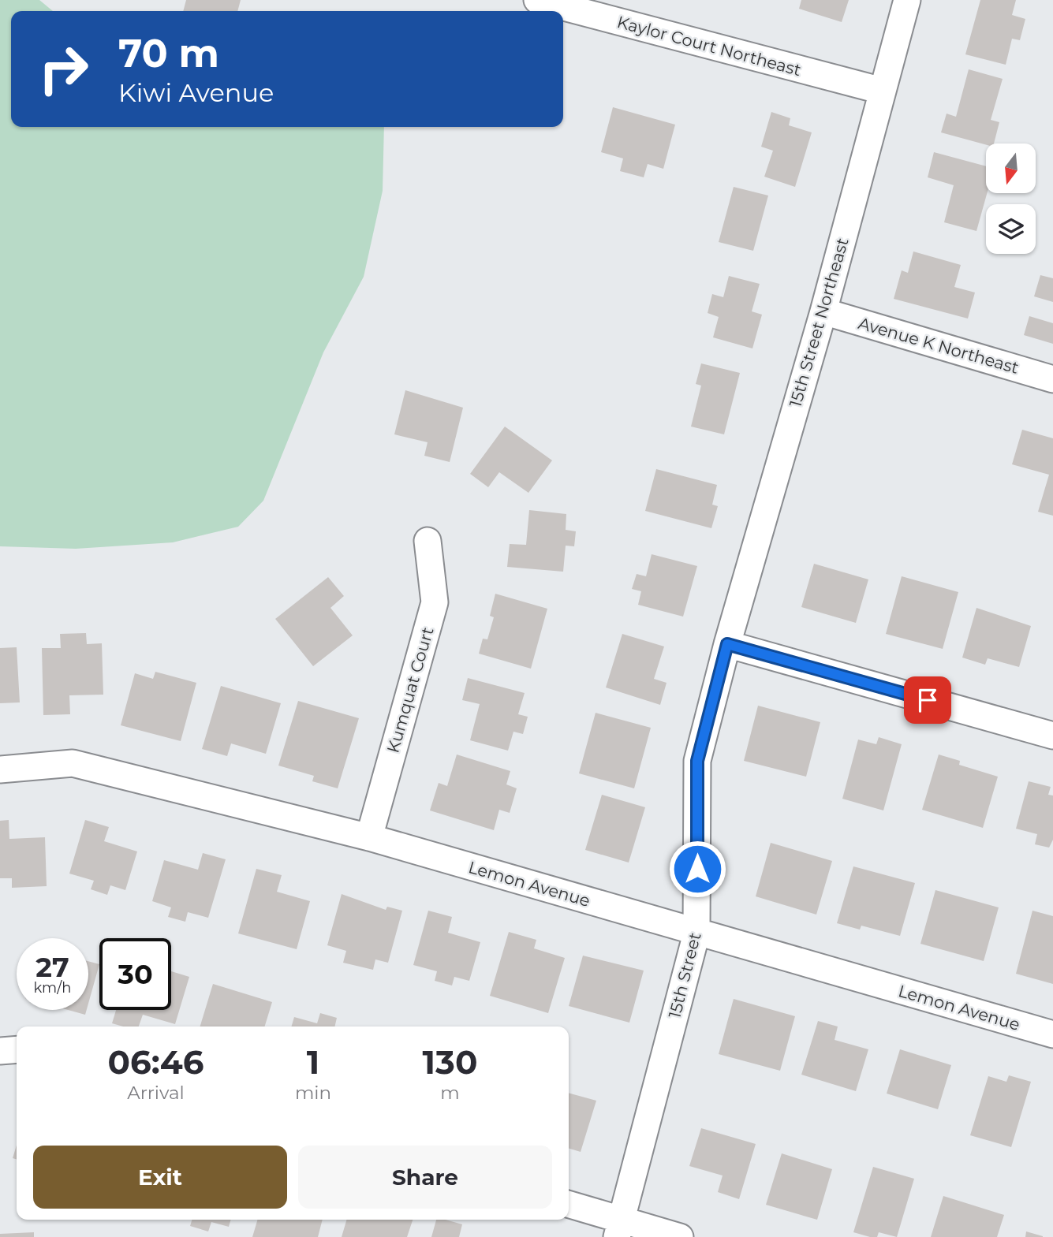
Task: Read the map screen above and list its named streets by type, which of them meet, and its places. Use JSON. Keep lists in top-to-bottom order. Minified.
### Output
{"streets":{"street":["Kaylor Court Northeast","15th Street Northeast","Avenue K Northeast","Kumquat Court","Lemon Avenue","15th Street"]},"crossings":[["Kaylor Court Northeast","15th Street Northeast"],["15th Street Northeast","Avenue K Northeast"],["15th Street Northeast","15th Street"],["Kumquat Court","Lemon Avenue"],["Lemon Avenue","15th Street"]],"north":"bottom","page":{"turn":["70 m","Kiwi Avenue"],"speed":"27 km/h","limit":"30","eta":["06:46","Arrival","1","min","130","m"],"buttons":["Exit","Share"]}}
